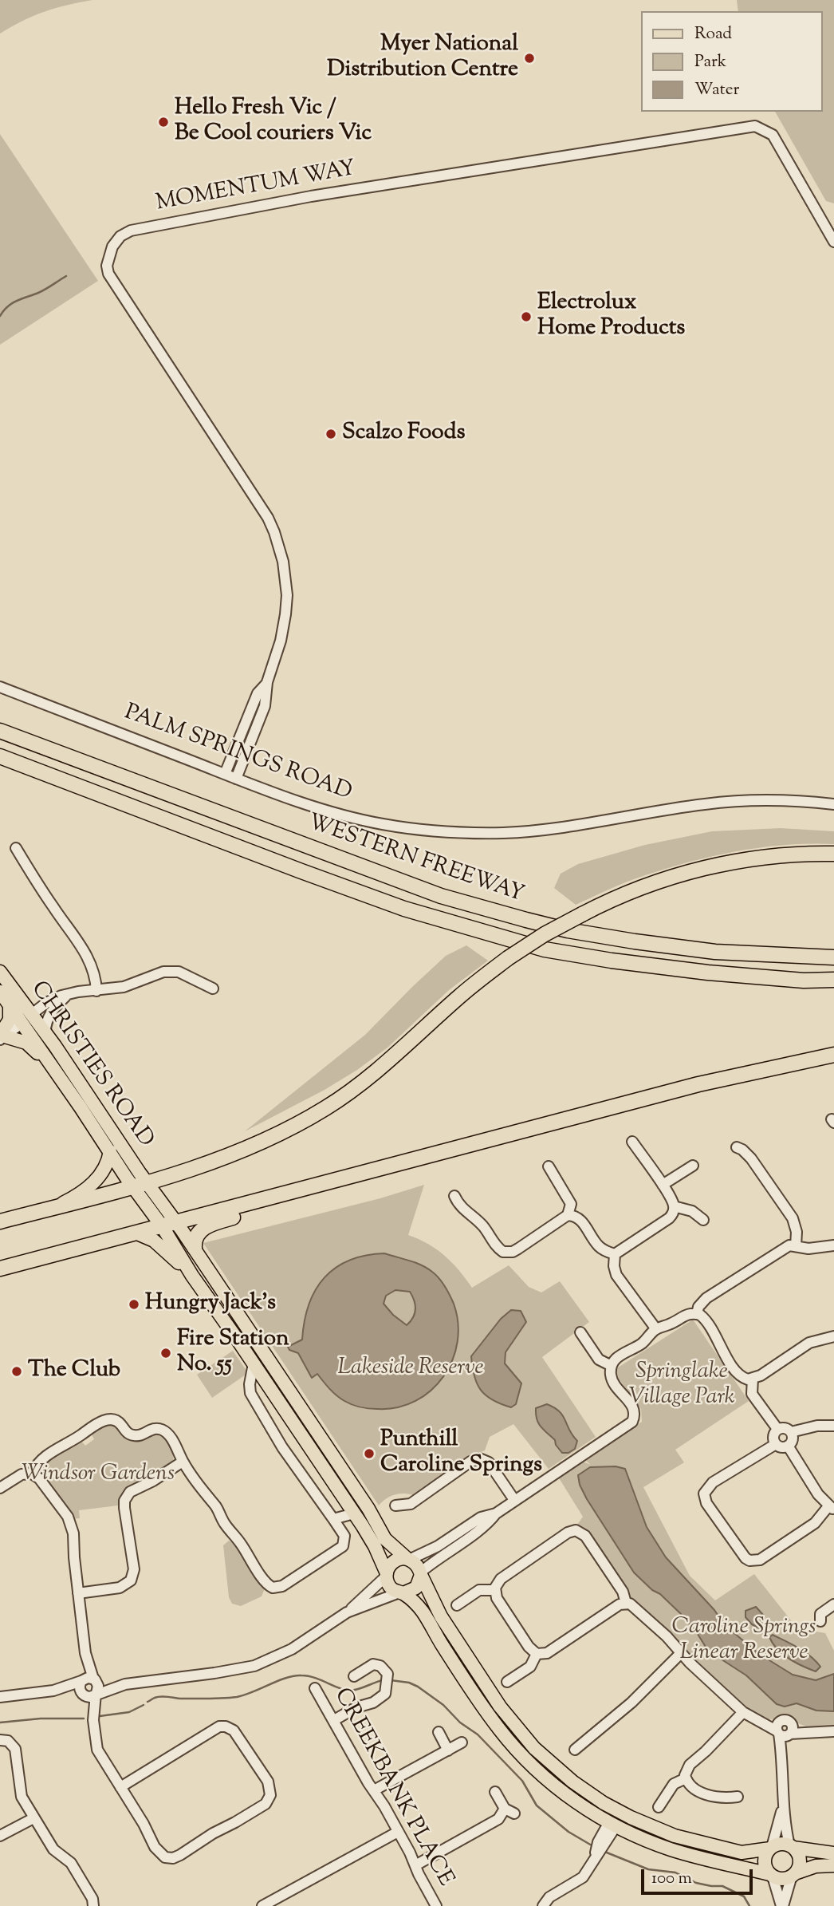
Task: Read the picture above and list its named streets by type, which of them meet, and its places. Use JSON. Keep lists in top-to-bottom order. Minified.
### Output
{"streets":{"highway":["WESTERN FREEWAY"],"main road":["CHRISTIES ROAD"],"street":["MOMENTUM WAY","PALM SPRINGS ROAD","CREEKBANK PLACE"]},"crossings":[["MOMENTUM WAY","PALM SPRINGS ROAD"]],"parks":["Lakeside Reserve","Springlake Village Park","Windsor Gardens","Caroline Springs Linear Reserve"],"places":["Myer National Distribution Centre","Hello Fresh Vic / Be Cool couriers Vic","Electrolux Home Products","Scalzo Foods","Hungry Jack's","Fire Station No. 55","The Club","Punthill Caroline Springs"],"legend":["Road","Park","Water"],"scale_bar":"100 m"}
